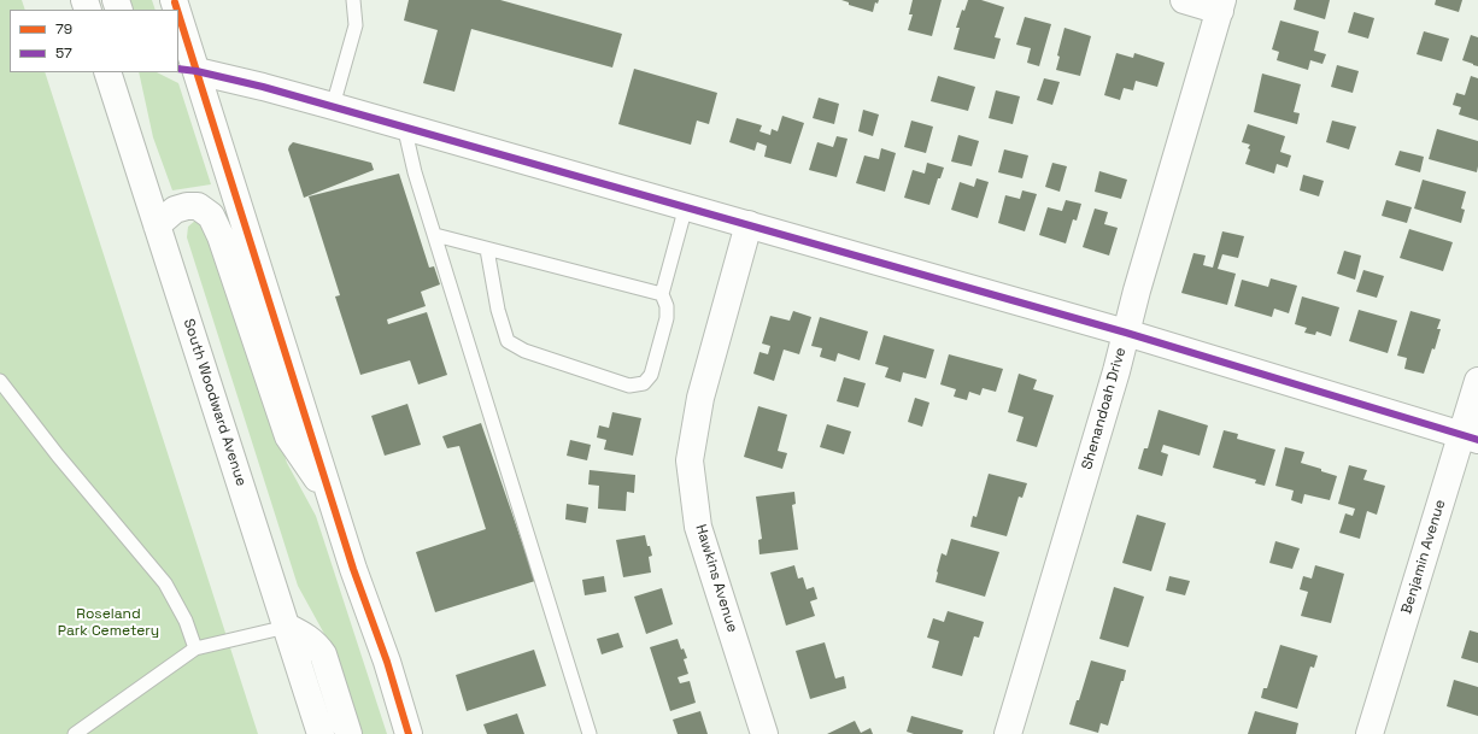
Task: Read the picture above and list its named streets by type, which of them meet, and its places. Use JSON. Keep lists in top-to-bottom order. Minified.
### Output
{"streets":{"street":["South Woodward Avenue","Shenandoah Drive","Benjamin Avenue","Hawkins Avenue"]},"parks":["Roseland Park Cemetery"],"lines":["transit line 79","transit line 57"],"legend":["79","57"]}
